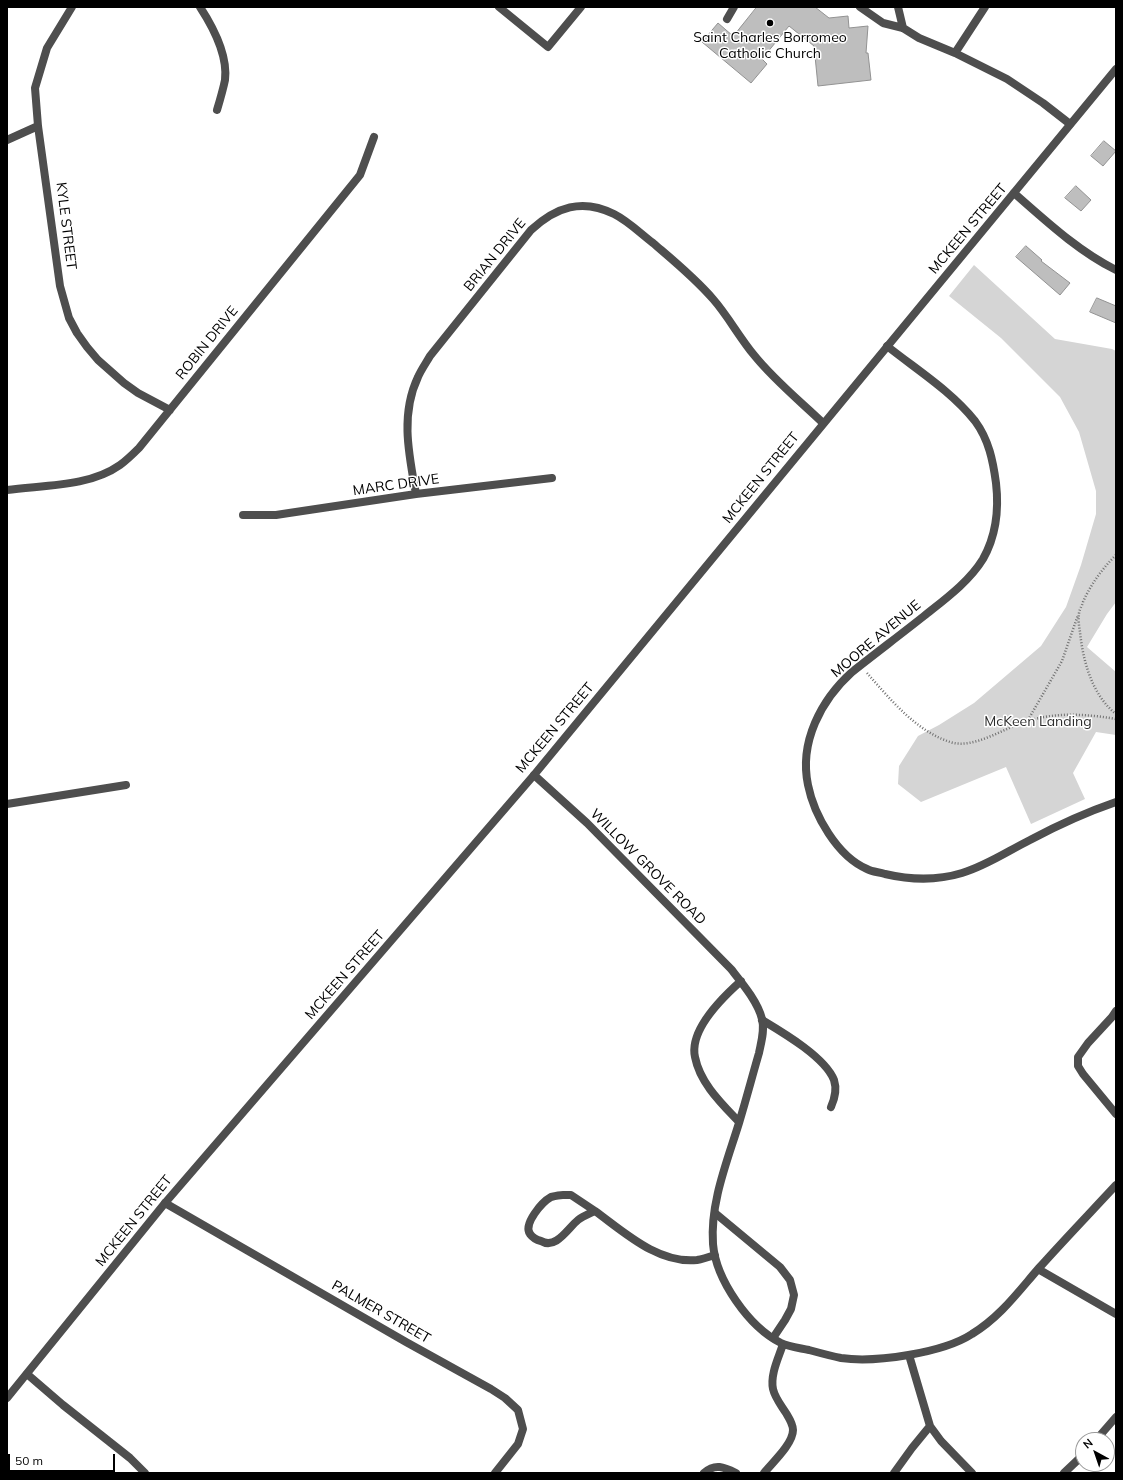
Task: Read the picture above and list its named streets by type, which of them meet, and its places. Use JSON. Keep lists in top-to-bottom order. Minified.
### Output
{"streets":{"street":["KYLE STREET","MCKEEN STREET","BRIAN DRIVE","ROBIN DRIVE","MARC DRIVE","MOORE AVENUE","WILLOW GROVE ROAD","PALMER STREET"]},"crossings":[["KYLE STREET","ROBIN DRIVE"],["MCKEEN STREET","BRIAN DRIVE"],["MCKEEN STREET","MOORE AVENUE"],["MCKEEN STREET","WILLOW GROVE ROAD"],["MCKEEN STREET","PALMER STREET"],["BRIAN DRIVE","MARC DRIVE"]],"parks":["McKeen Landing"],"places":["Saint Charles Borromeo Catholic Church"],"scale_bar":"50 m","north":"top left"}
